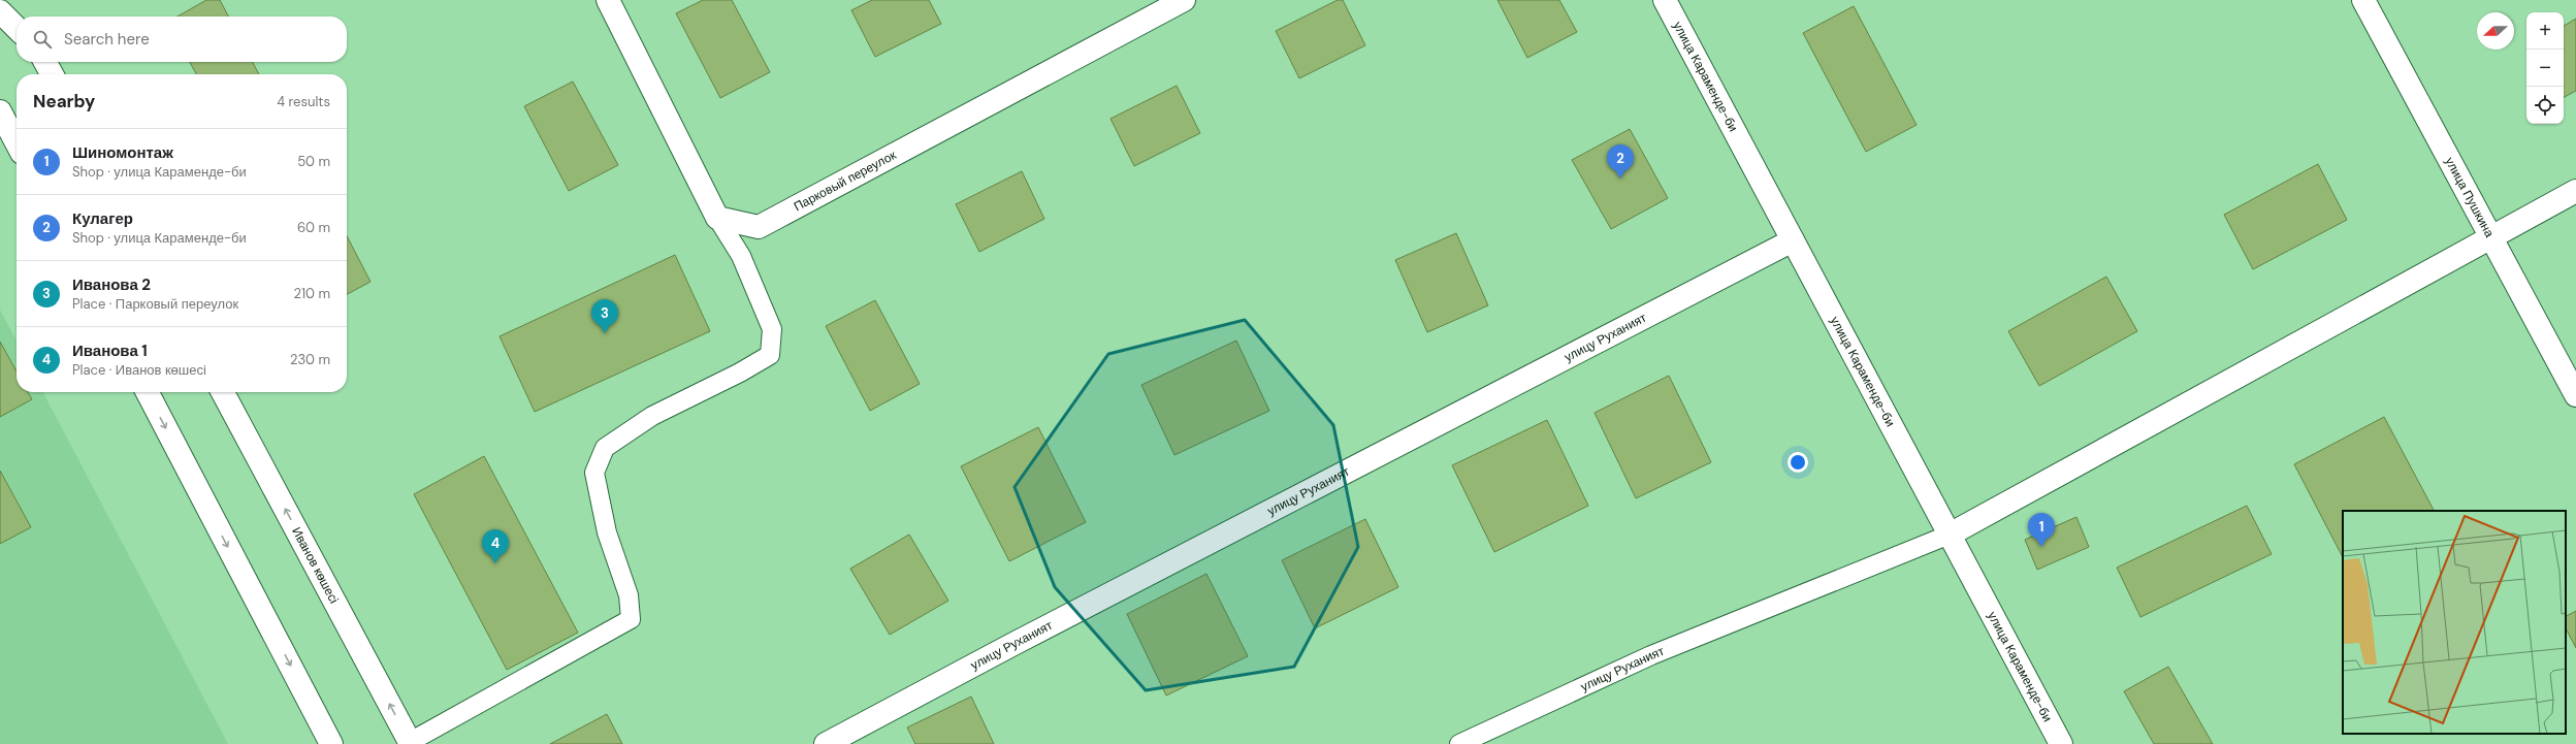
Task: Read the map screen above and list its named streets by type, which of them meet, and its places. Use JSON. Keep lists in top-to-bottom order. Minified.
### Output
{"streets":{"street":["улица Караменде-би","Парковый переулок","улица Пушкина","улицу Руханият","Иванов көшесі"]},"crossings":[["улица Караменде-би","улицу Руханият"]],"north":"left","page":{"map_buttons":["+","−"],"search":"Search here","heading":["Nearby","4 results"],"list":[{"mark":"1","name":"Шиномонтаж","note":"Shop · улица Караменде-би","value":"50 m"},{"mark":"2","name":"Кулагер","note":"Shop · улица Караменде-би","value":"60 m"},{"mark":"3","name":"Иванова 2","note":"Place · Парковый переулок","value":"210 m"},{"mark":"4","name":"Иванова 1","note":"Place · Иванов көшесі","value":"230 m"}],"pins":["2","3","1","4"]}}
